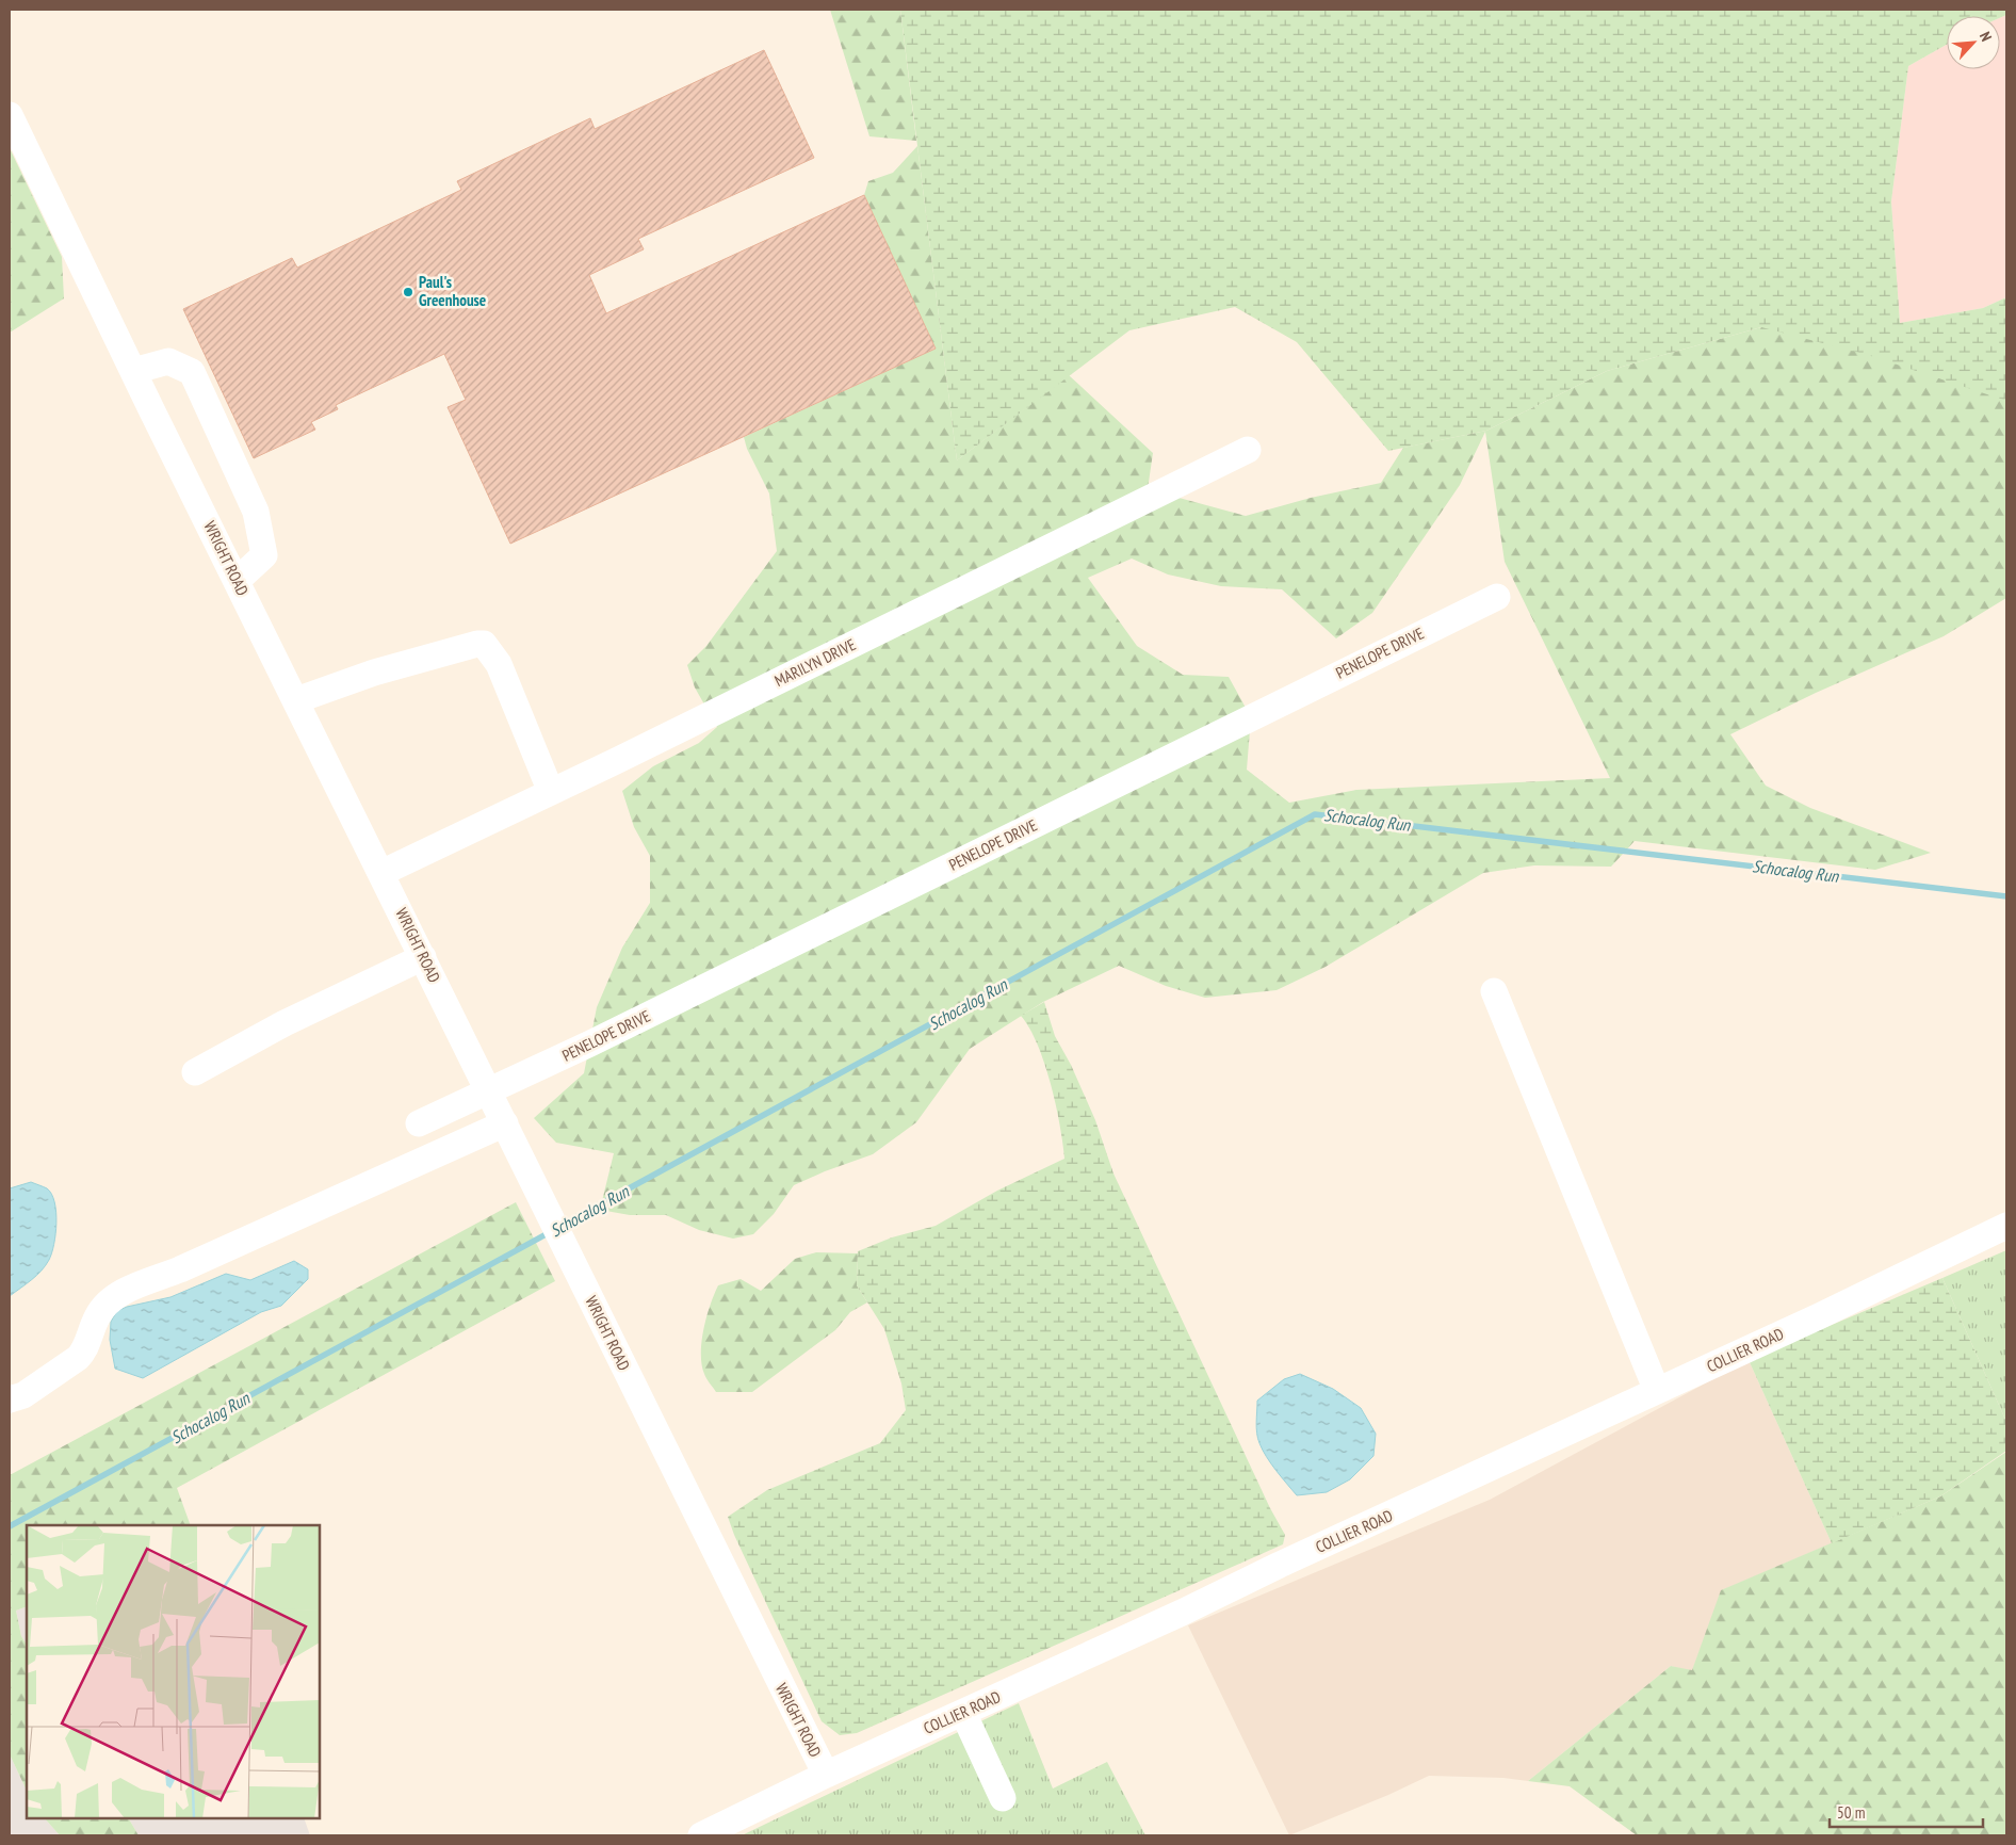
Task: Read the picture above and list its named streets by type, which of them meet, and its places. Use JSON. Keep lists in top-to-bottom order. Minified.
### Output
{"streets":{"street":["WRIGHT ROAD","PENELOPE DRIVE","MARILYN DRIVE","COLLIER ROAD"]},"crossings":[["WRIGHT ROAD","PENELOPE DRIVE"],["WRIGHT ROAD","MARILYN DRIVE"],["WRIGHT ROAD","COLLIER ROAD"]],"water":["Schocalog Run"],"places":["Paul's Greenhouse"],"scale_bar":"50 m","north":"top right"}
